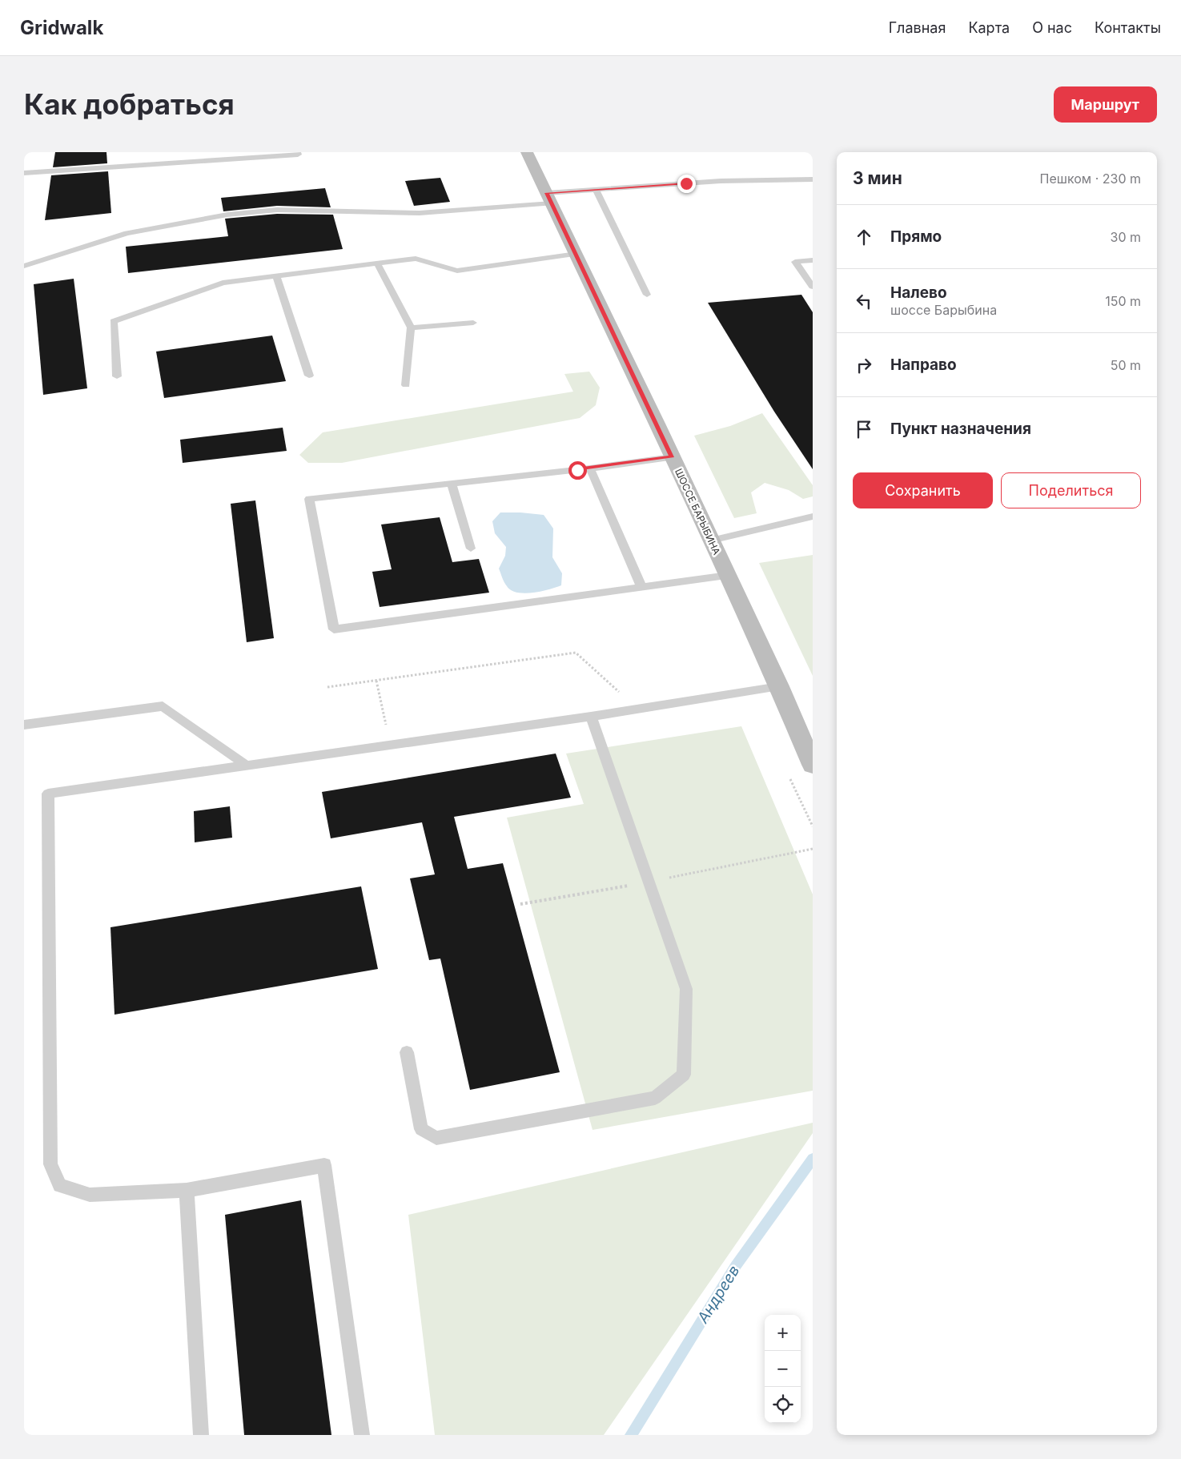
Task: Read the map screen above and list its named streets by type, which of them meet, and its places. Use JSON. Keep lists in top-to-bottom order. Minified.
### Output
{"streets":{"main road":["ШОССЕ БАРЫБИНА"]},"water":["Андреев"],"page":{"header":"Gridwalk","nav":["Главная","Карта","О нас","Контакты"],"buttons":["Маршрут",["Сохранить","Поделиться"]],"title":"Как добраться","heading":["3 мин","Пешком · 230 m"],"list":[["Прямо","30 m"],["Налево","шоссе Барыбина","150 m"],["Направо","50 m"],"Пункт назначения"],"map_buttons":["+","−"]}}
